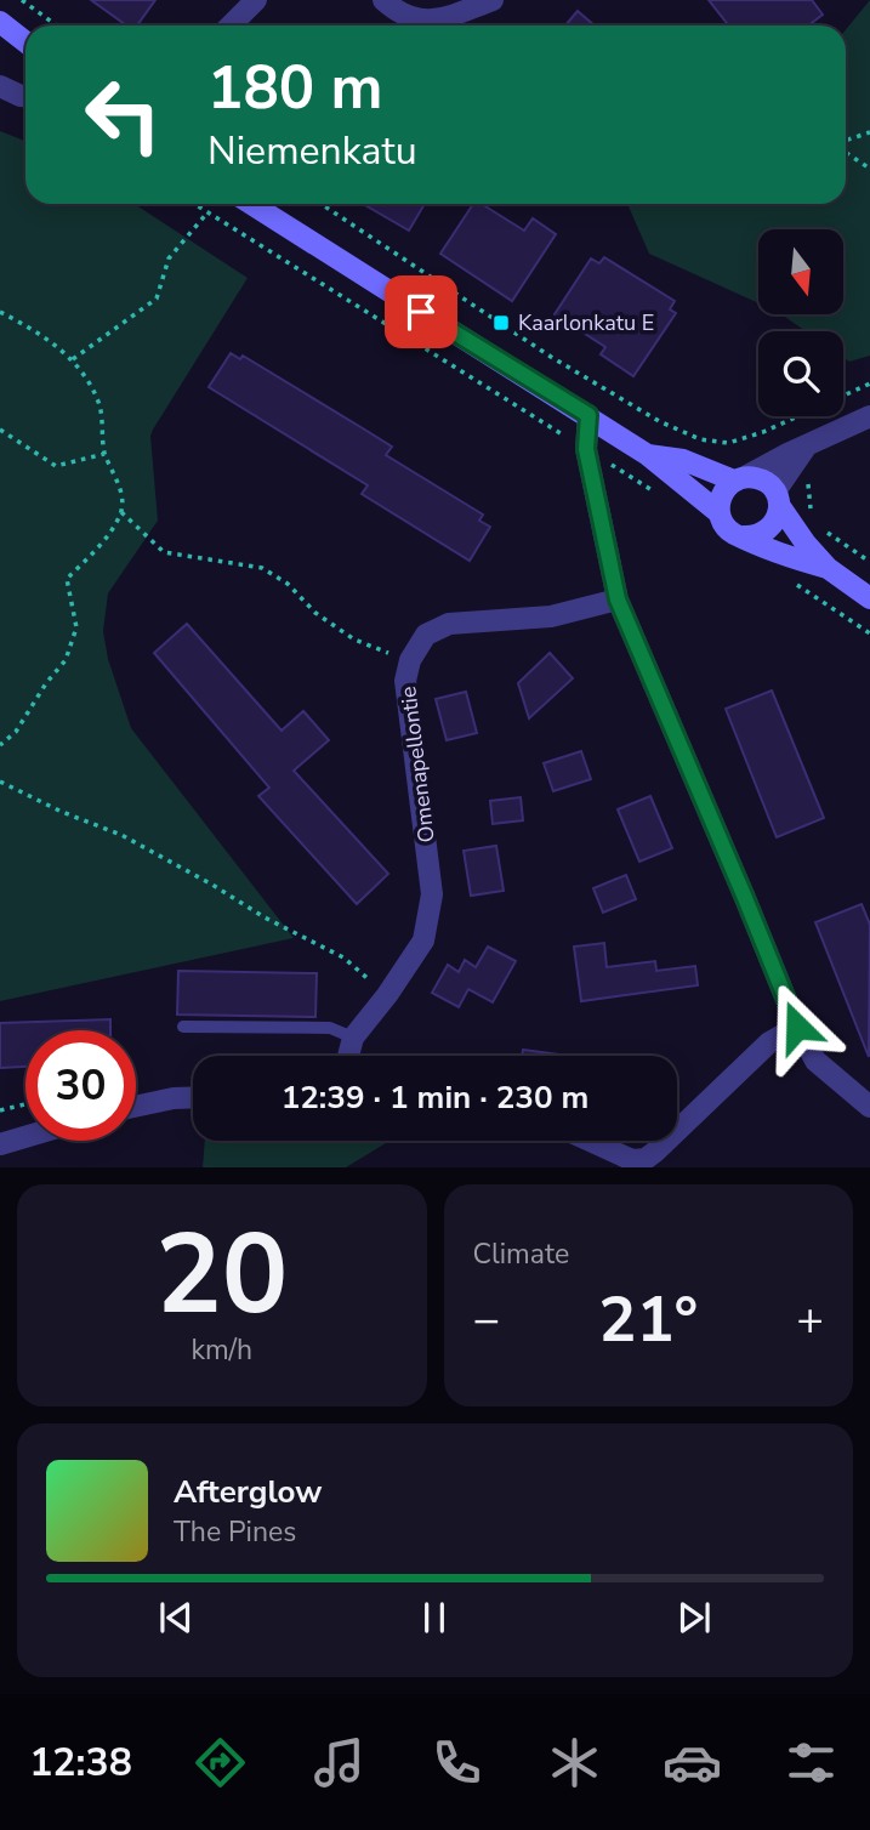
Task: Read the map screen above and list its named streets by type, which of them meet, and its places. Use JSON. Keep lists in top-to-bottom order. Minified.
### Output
{"streets":{"street":["Omenapellontie"]},"places":{"transit":["Kaarlonkatu E"]},"north":"bottom","page":{"turn":["180 m","Niemenkatu"],"limit":"30","trip":"12:39 · 1 min · 230 m","tile":[["20","km/h"],"Climate"],"heat":["−","21°","+"],"song":["Afterglow","The Pines"],"tabs":"12:38"}}
